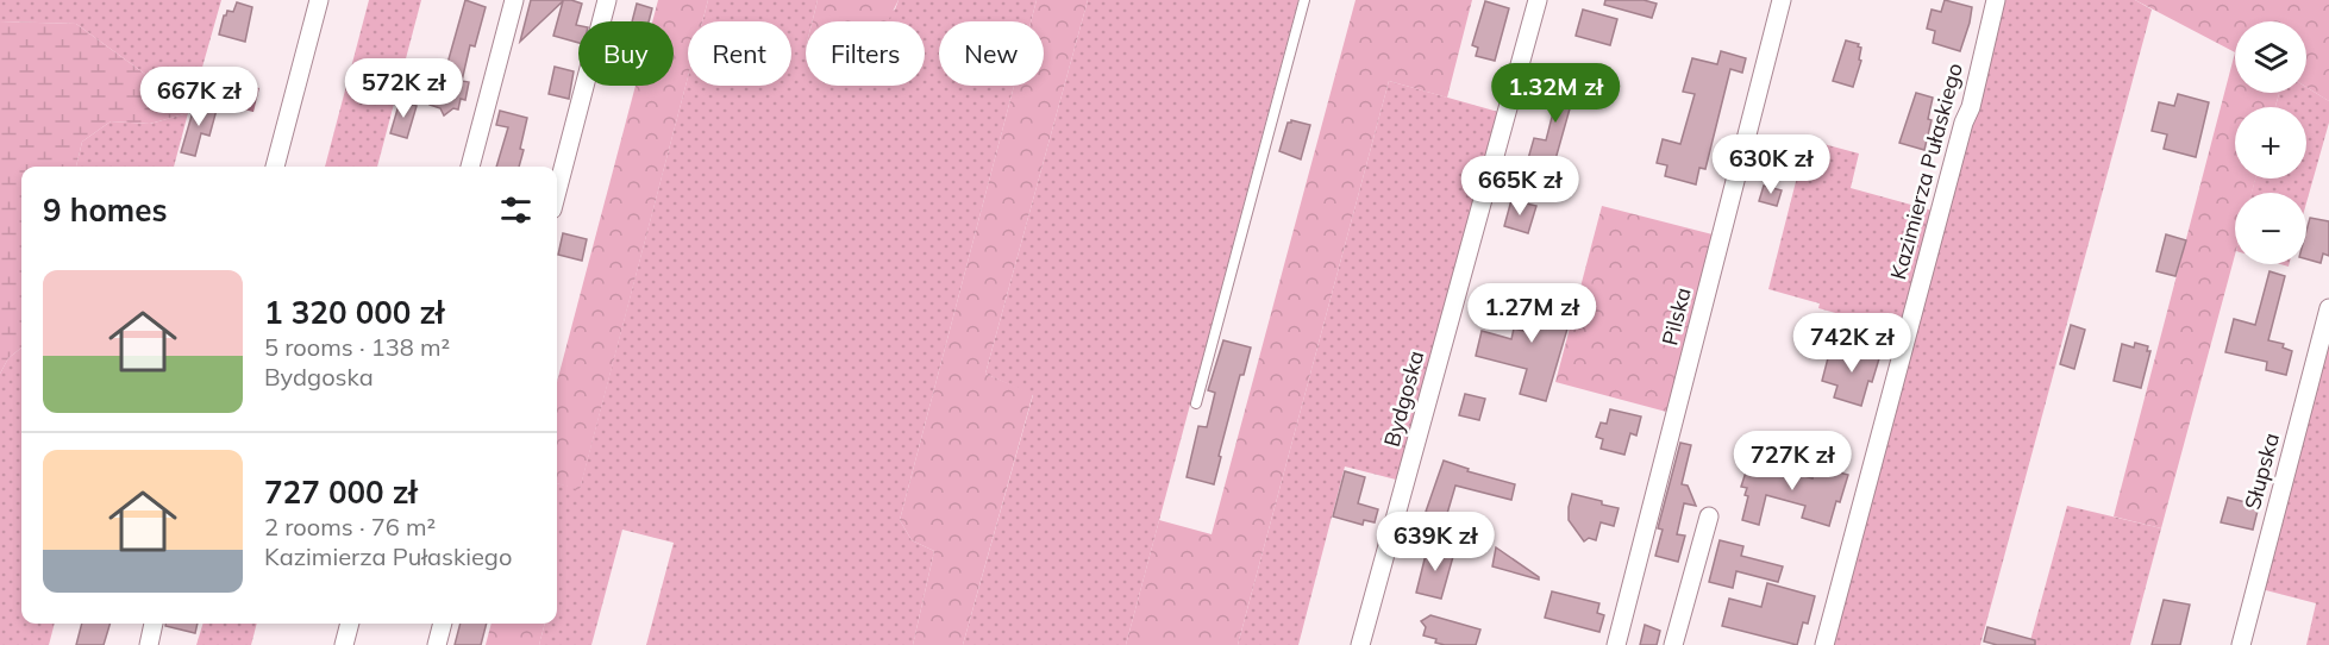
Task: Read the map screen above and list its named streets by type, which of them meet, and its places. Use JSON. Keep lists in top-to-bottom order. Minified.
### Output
{"streets":{"street":["Kazimierza Pułaskiego","Pilska","Bydgoska","Słupska"]},"page":{"map_buttons":["+","−"],"chip":["Buy","Rent","Filters","New"],"price":["572K zł","1.32M zł","667K zł","630K zł","665K zł","1.27M zł","742K zł","727K zł","639K zł"],"heading":"9 homes","list":[{"name":"1 320 000 zł","note":"5 rooms · 138 m² · Bydgoska"},{"name":"727 000 zł","note":"2 rooms · 76 m² · Kazimierza Pułaskiego"}]}}
